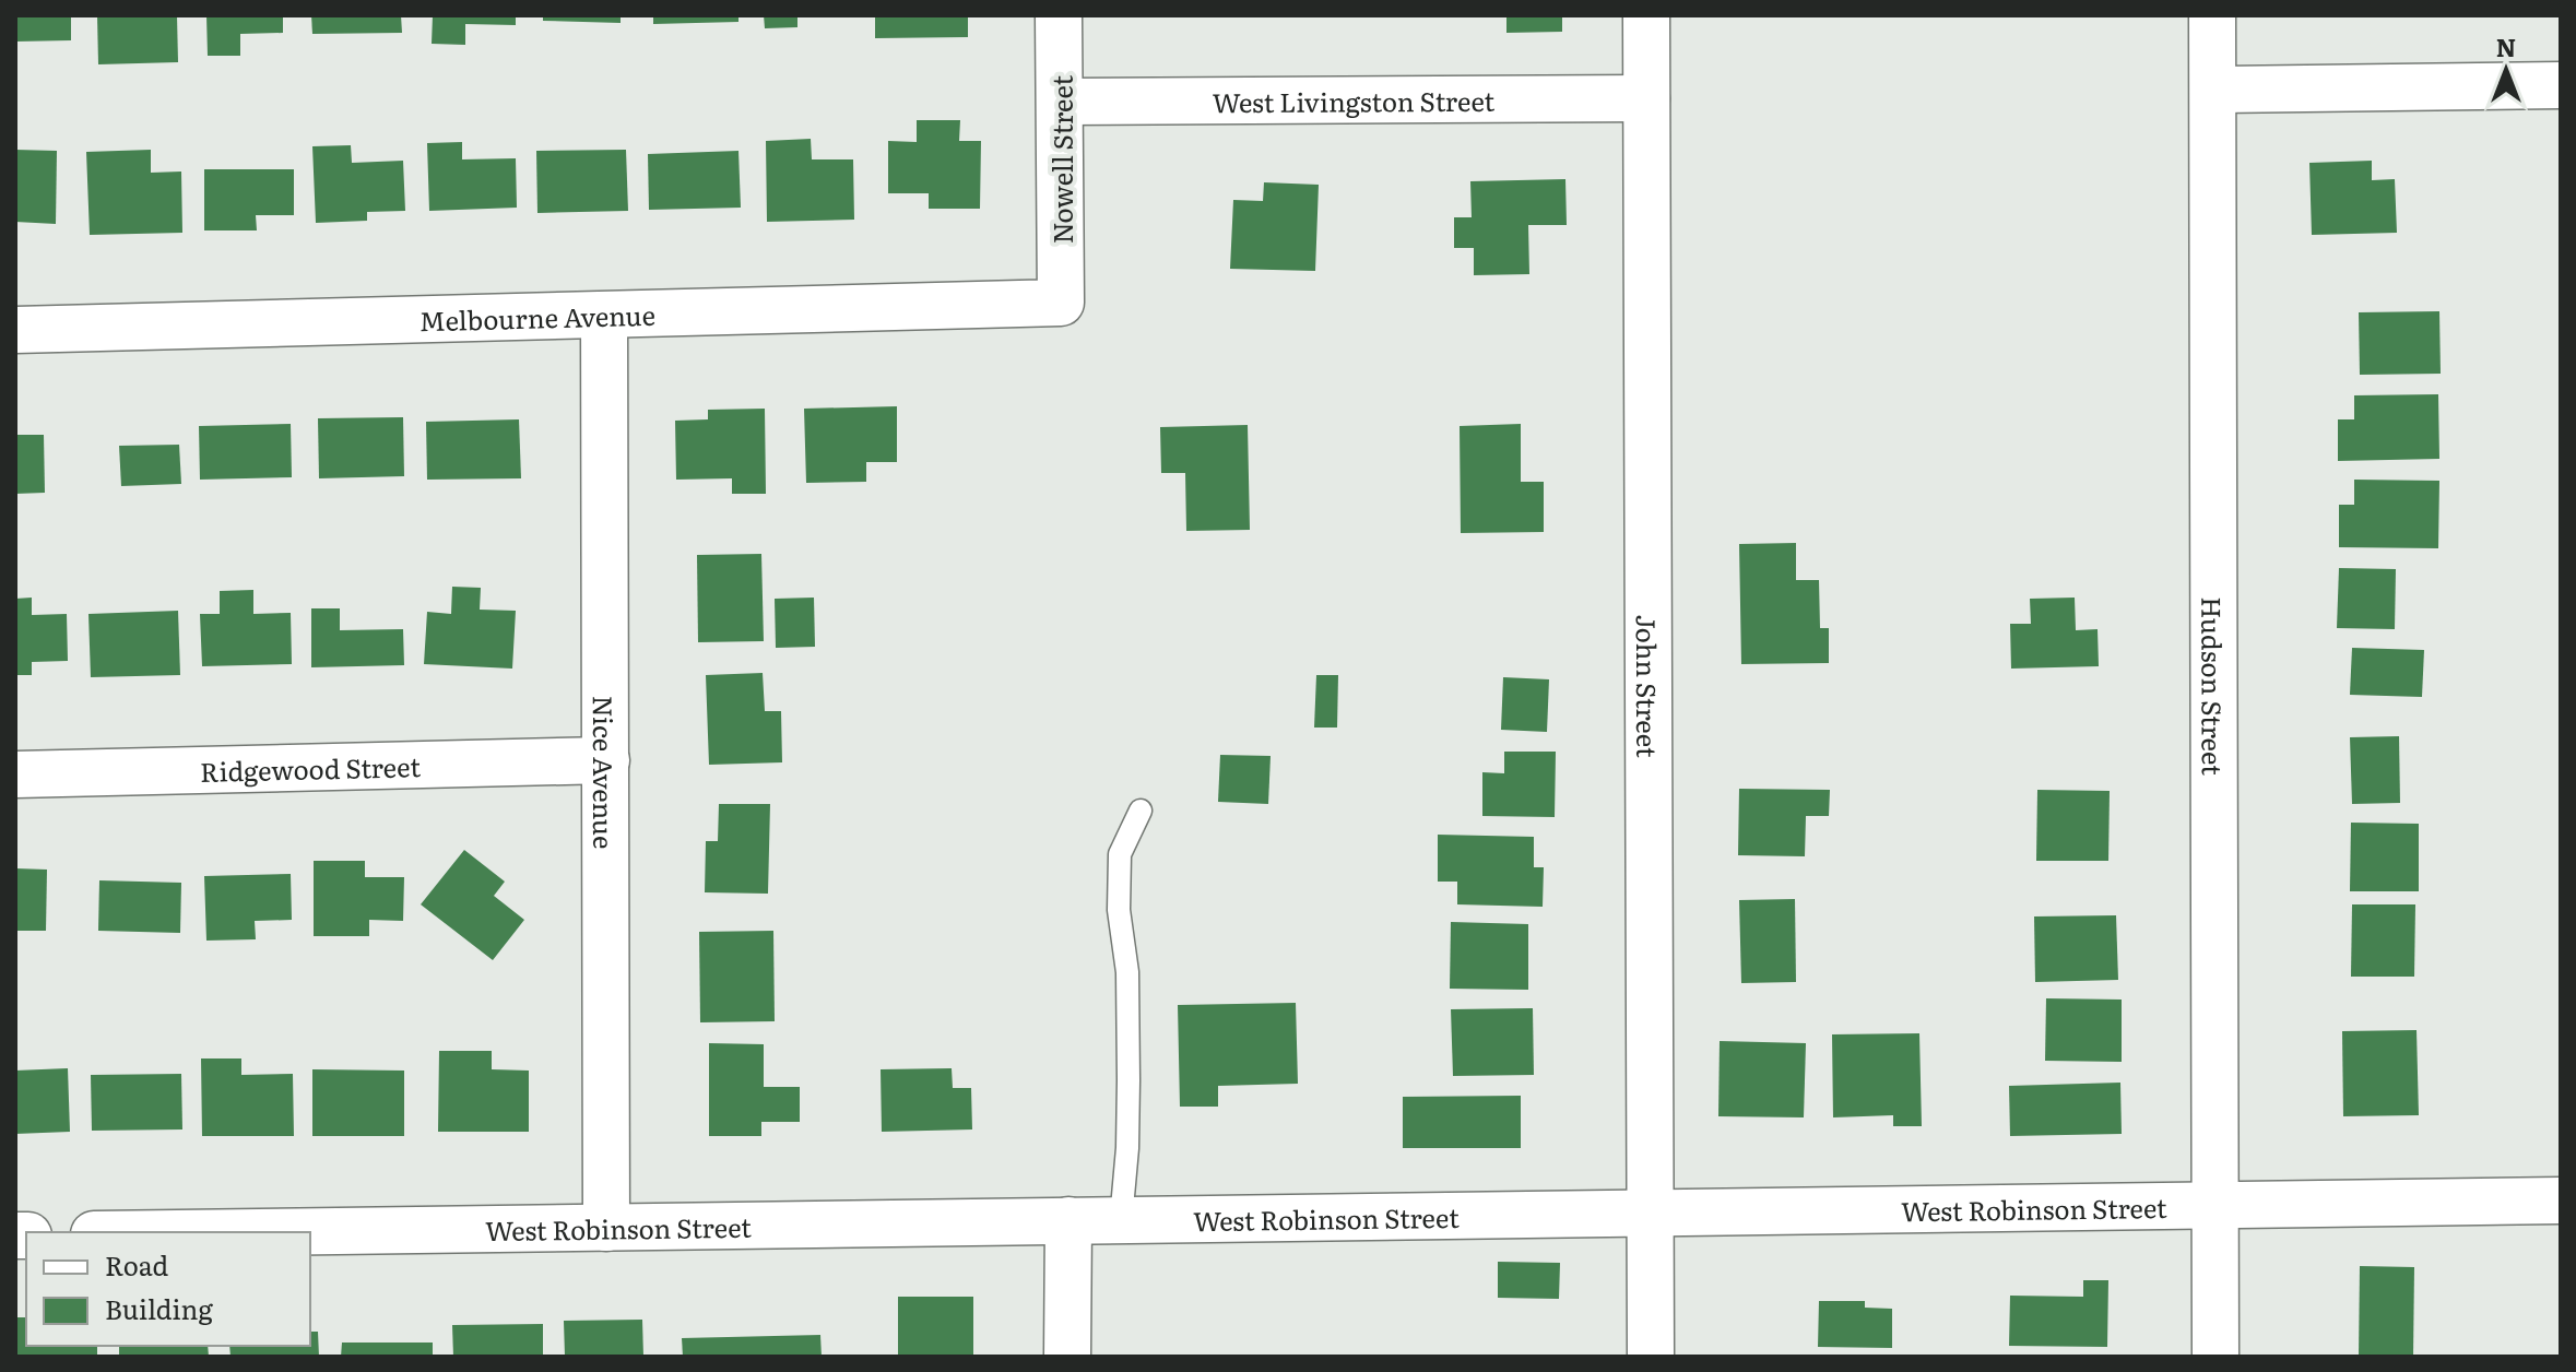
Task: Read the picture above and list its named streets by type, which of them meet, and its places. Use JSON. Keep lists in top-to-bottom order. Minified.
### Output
{"streets":{"street":["West Livingston Street","Nowell Street","Melbourne Avenue","John Street","Hudson Street","Ridgewood Street","Nice Avenue","West Robinson Street"]},"crossings":[["West Livingston Street","Nowell Street"],["West Livingston Street","John Street"],["Nowell Street","Melbourne Avenue"],["Melbourne Avenue","Nice Avenue"],["John Street","West Robinson Street"],["Hudson Street","West Robinson Street"],["Ridgewood Street","Nice Avenue"],["Nice Avenue","West Robinson Street"]],"legend":["Road","Building"],"north":"top"}
